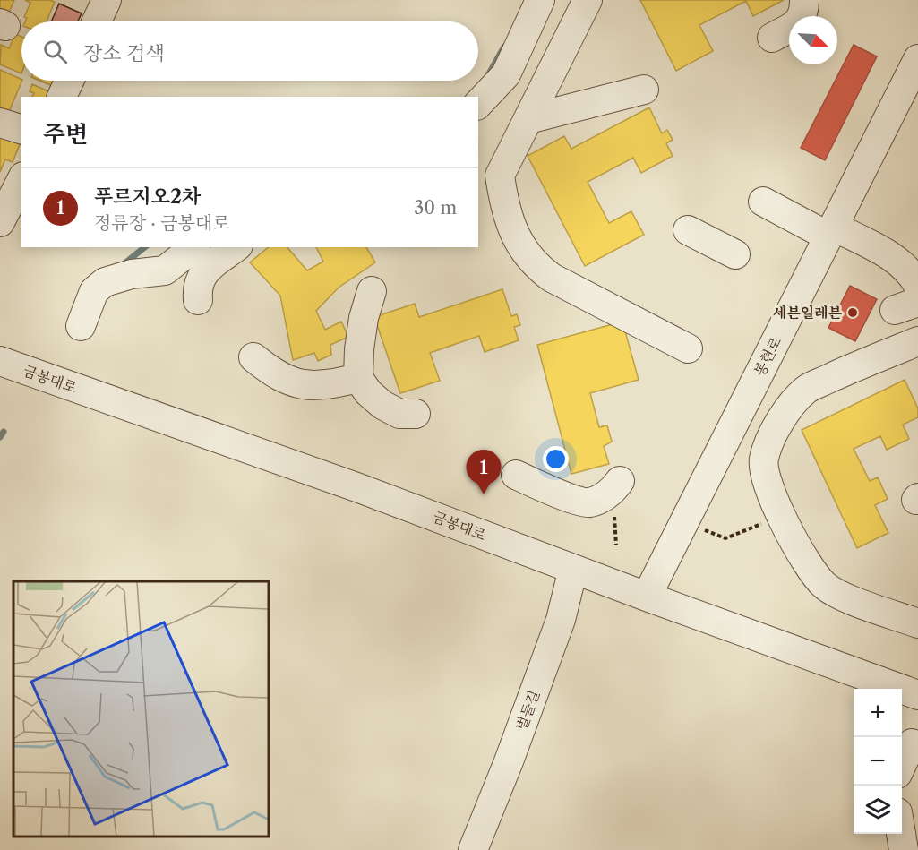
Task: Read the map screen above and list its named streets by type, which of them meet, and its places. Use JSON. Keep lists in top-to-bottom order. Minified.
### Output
{"streets":{"street":["봉현로","금봉대로","벌들길"]},"crossings":[["봉현로","금봉대로"],["금봉대로","벌들길"]],"places":["세븐일레븐"],"north":"bottom right","page":{"search":"장소 검색","heading":"주변","list":[{"mark":"1","name":"푸르지오2차","note":"정류장 · 금봉대로","value":"30 m"}],"pins":"1","map_buttons":["+","−"]}}
